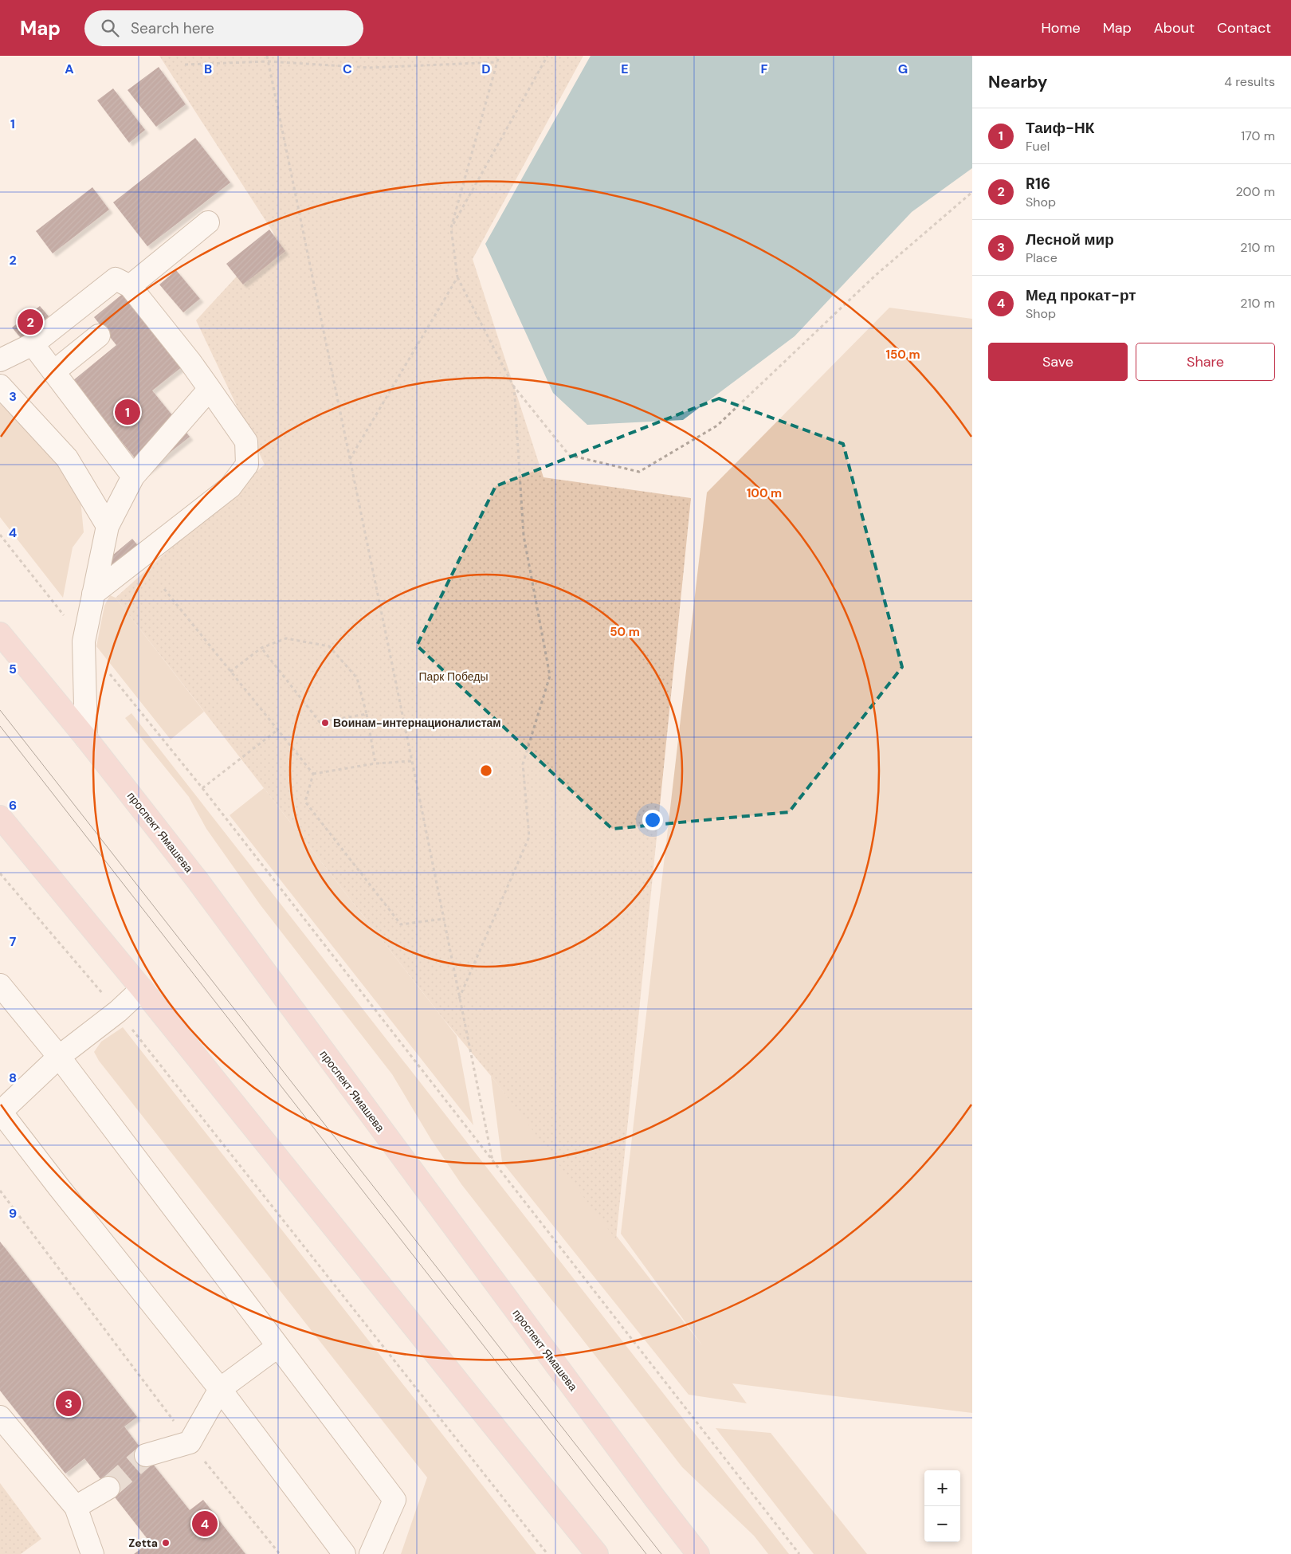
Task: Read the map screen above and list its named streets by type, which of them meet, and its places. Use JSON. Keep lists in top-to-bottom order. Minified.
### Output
{"streets":{"main road":["проспект Ямашева"]},"parks":["Парк Победы"],"places":["Воинам-интернационалистам","Zetta"],"page":{"header":"Map","search":"Search here","nav":["Home","Map","About","Contact"],"heading":["Nearby","4 results"],"list":[{"mark":"1","name":"Таиф-НК","note":"Fuel","value":"170 m"},{"mark":"2","name":"R16","note":"Shop","value":"200 m"},{"mark":"3","name":"Лесной мир","note":"Place","value":"210 m"},{"mark":"4","name":"Мед прокат-рт","note":"Shop","value":"210 m"}],"pins":["2","1","3","4"],"buttons":["Save","Share"],"map_buttons":["+","−"]},"grid":{"columns":["A","B","C","D","E","F","G"],"rows":["1","2","3","4","5","6","7","8","9"]},"rings":["150 m","100 m","50 m"]}
